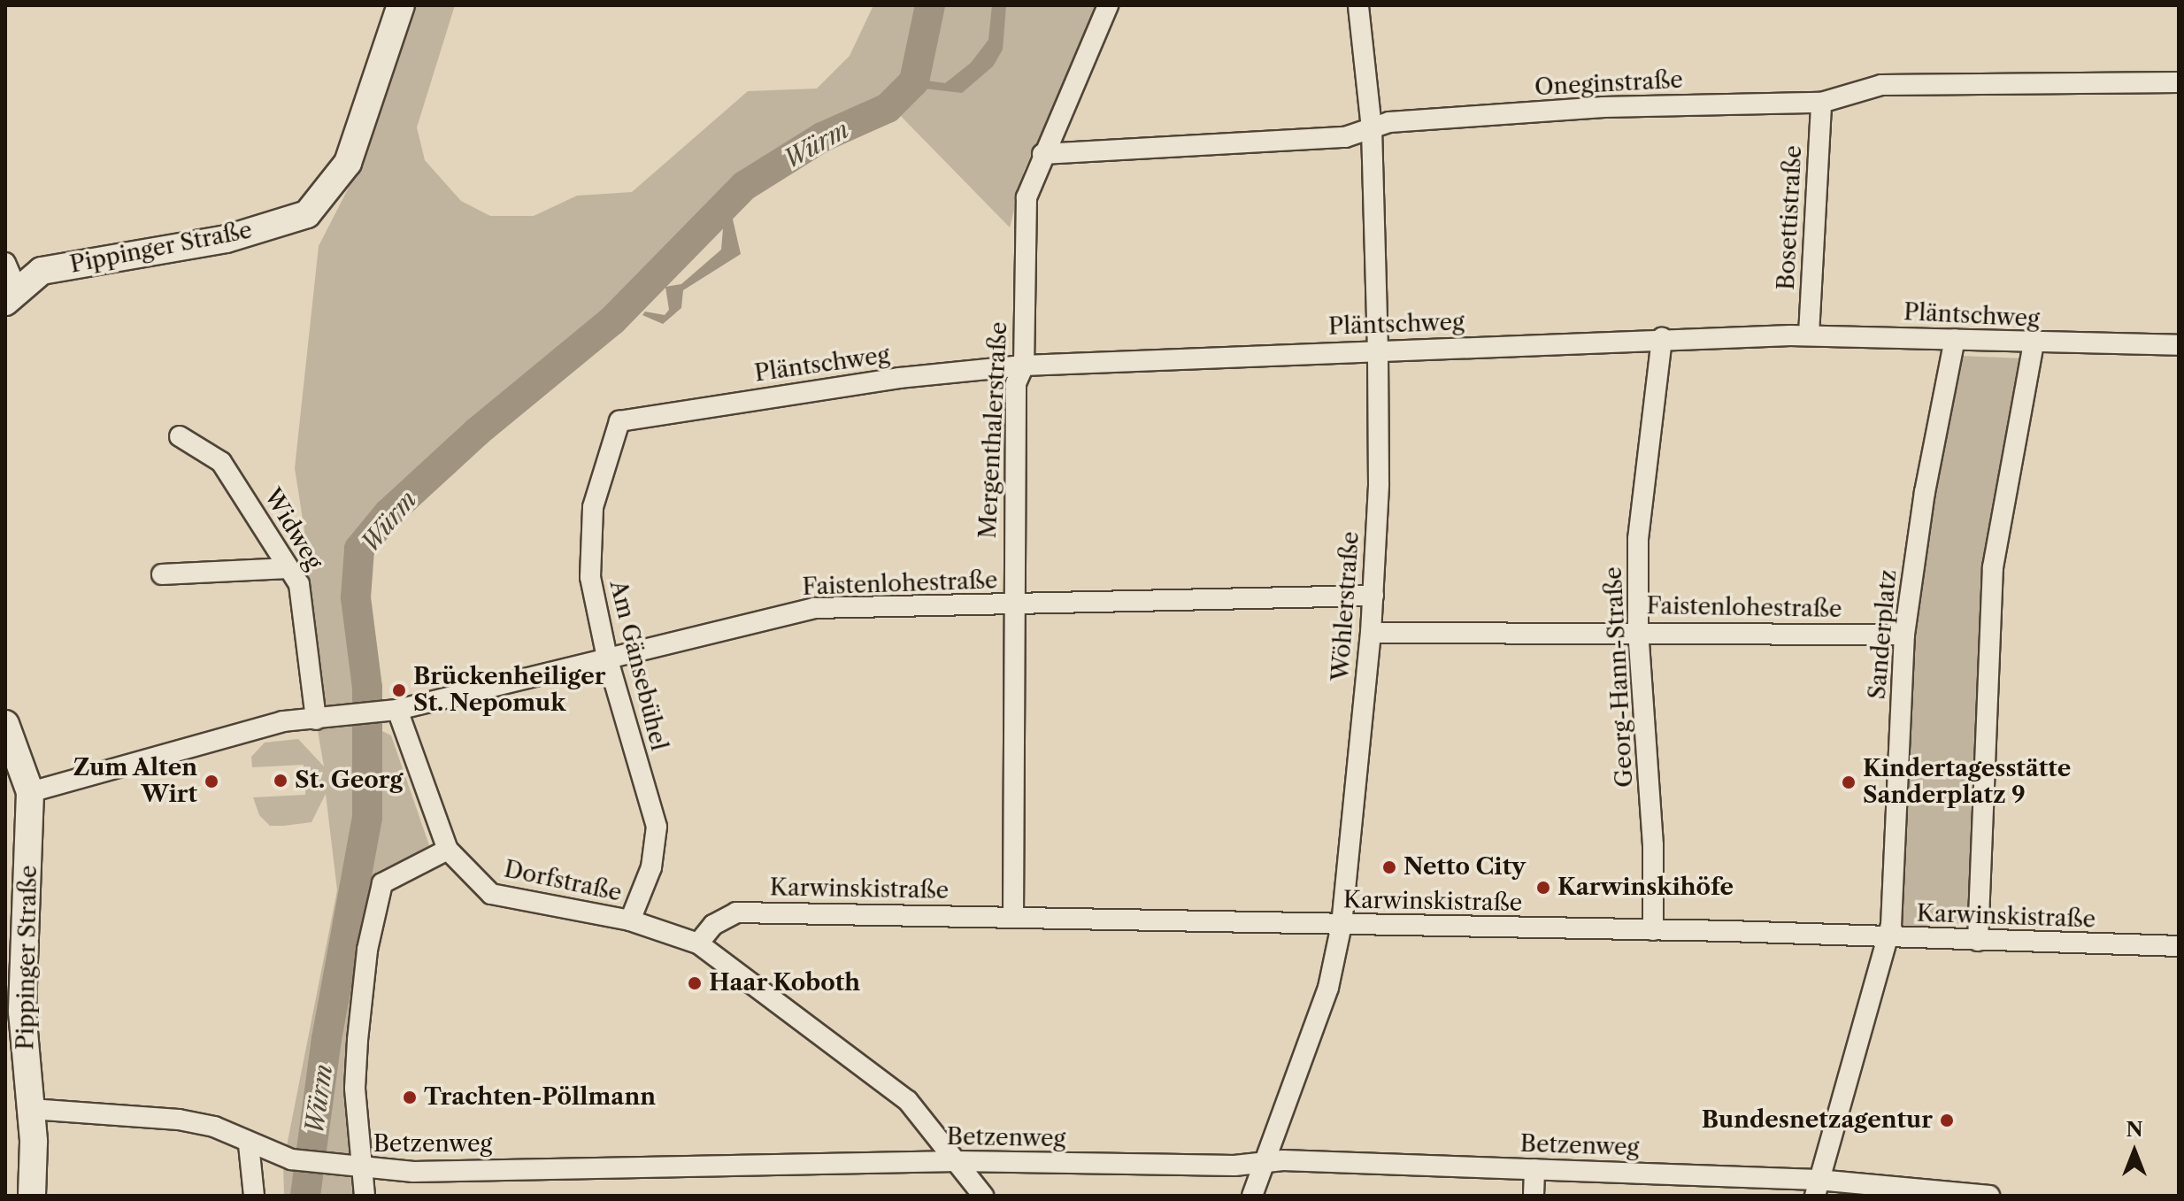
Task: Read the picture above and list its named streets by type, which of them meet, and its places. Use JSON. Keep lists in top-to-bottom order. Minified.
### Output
{"streets":{"main road":["Pippinger Straße"],"street":["Oneginstraße","Bosettistraße","Pläntschweg","Mergenthalerstraße","Widweg","Faistenlohestraße","Wöhlerstraße","Sanderplatz","Am Gänsebühel","Georg-Hann-Straße","Dorfstraße","Karwinskistraße","Betzenweg"]},"crossings":[["Oneginstraße","Bosettistraße"],["Oneginstraße","Mergenthalerstraße"],["Oneginstraße","Wöhlerstraße"],["Bosettistraße","Pläntschweg"],["Pippinger Straße","Betzenweg"],["Pläntschweg","Mergenthalerstraße"],["Pläntschweg","Wöhlerstraße"],["Pläntschweg","Sanderplatz"],["Pläntschweg","Am Gänsebühel"],["Pläntschweg","Georg-Hann-Straße"],["Mergenthalerstraße","Faistenlohestraße"],["Mergenthalerstraße","Karwinskistraße"],["Faistenlohestraße","Wöhlerstraße"],["Faistenlohestraße","Sanderplatz"],["Faistenlohestraße","Am Gänsebühel"],["Faistenlohestraße","Georg-Hann-Straße"],["Faistenlohestraße","Dorfstraße"],["Wöhlerstraße","Karwinskistraße"],["Wöhlerstraße","Betzenweg"],["Sanderplatz","Karwinskistraße"],["Sanderplatz","Betzenweg"],["Am Gänsebühel","Dorfstraße"],["Georg-Hann-Straße","Karwinskistraße"],["Dorfstraße","Karwinskistraße"],["Dorfstraße","Betzenweg"]],"water":["Würm"],"places":["Brückenheiliger St. Nepomuk","St. Georg","Zum Alten Wirt","Kindertagesstätte Sanderplatz 9","Netto City","Karwinskihöfe","Haar Koboth","Trachten-Pöllmann","Bundesnetzagentur"],"north":"top"}
